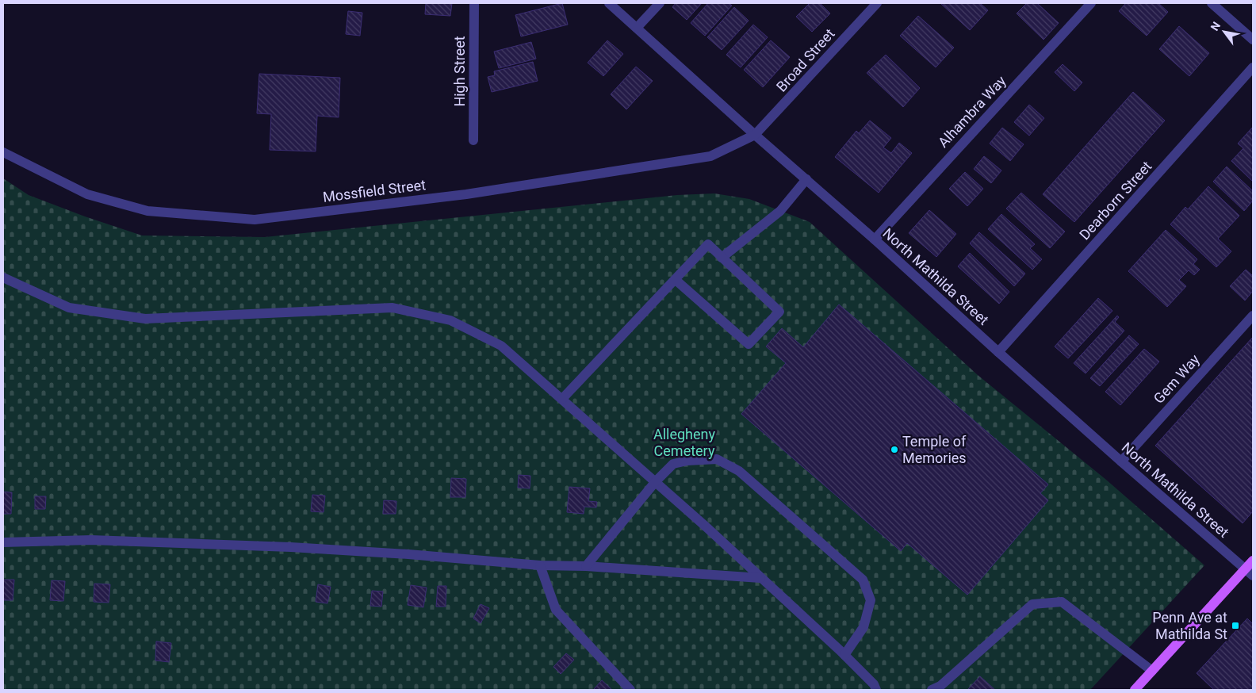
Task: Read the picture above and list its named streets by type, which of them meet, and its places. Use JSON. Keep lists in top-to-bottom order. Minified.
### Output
{"streets":{"street":["Broad Street","High Street","Alhambra Way","Mossfield Street","Dearborn Street","North Mathilda Street","Gem Way"]},"crossings":[["Broad Street","Mossfield Street"],["Broad Street","North Mathilda Street"],["Alhambra Way","North Mathilda Street"],["Mossfield Street","North Mathilda Street"],["Dearborn Street","North Mathilda Street"],["North Mathilda Street","Gem Way"]],"parks":["Allegheny Cemetery"],"places":{"other":["Temple of Memories"],"transit":["Penn Ave at Mathilda St"]},"north":"top left"}
